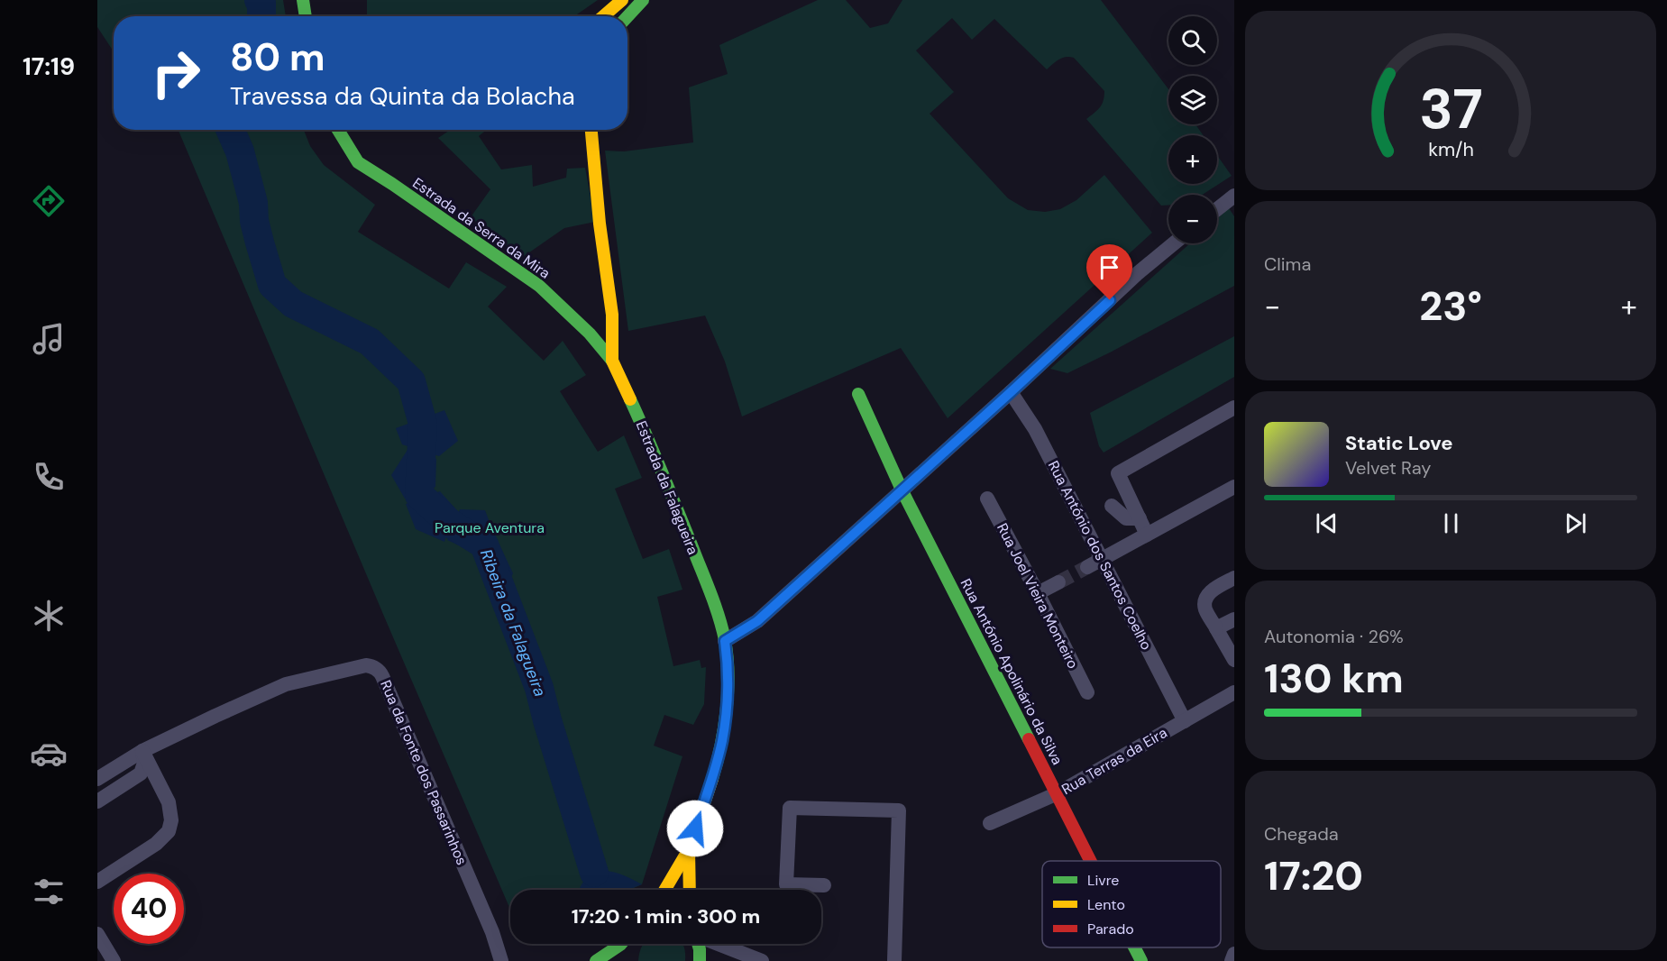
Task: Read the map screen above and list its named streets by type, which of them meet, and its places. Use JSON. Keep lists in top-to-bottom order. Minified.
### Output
{"streets":{"street":["Estrada da Serra da Mira","Estrada da Falagueira","Rua António dos Santos Coelho","Rua Joel Vieira Monteiro","Rua António Apolinário da Silva","Rua Terras da Eira","Rua da Fonte dos Passarinhos"]},"crossings":[["Estrada da Serra da Mira","Estrada da Falagueira"],["Rua António dos Santos Coelho","Rua Terras da Eira"],["Rua António Apolinário da Silva","Rua Terras da Eira"]],"water":["Ribeira da Falagueira"],"parks":["Parque Aventura"],"legend":["Livre","Lento","Parado"],"page":{"tabs":"17:19","map_buttons":["+","−"],"turn":["80 m","Travessa da Quinta da Bolacha"],"tile":["Clima",["Autonomia · 26%","130 km"],["Chegada","17:20"]],"heat":["−","23°","+"],"song":["Static Love","Velvet Ray"],"limit":"40","trip":"17:20 · 1 min · 300 m","gauge":["37","km/h"]}}
